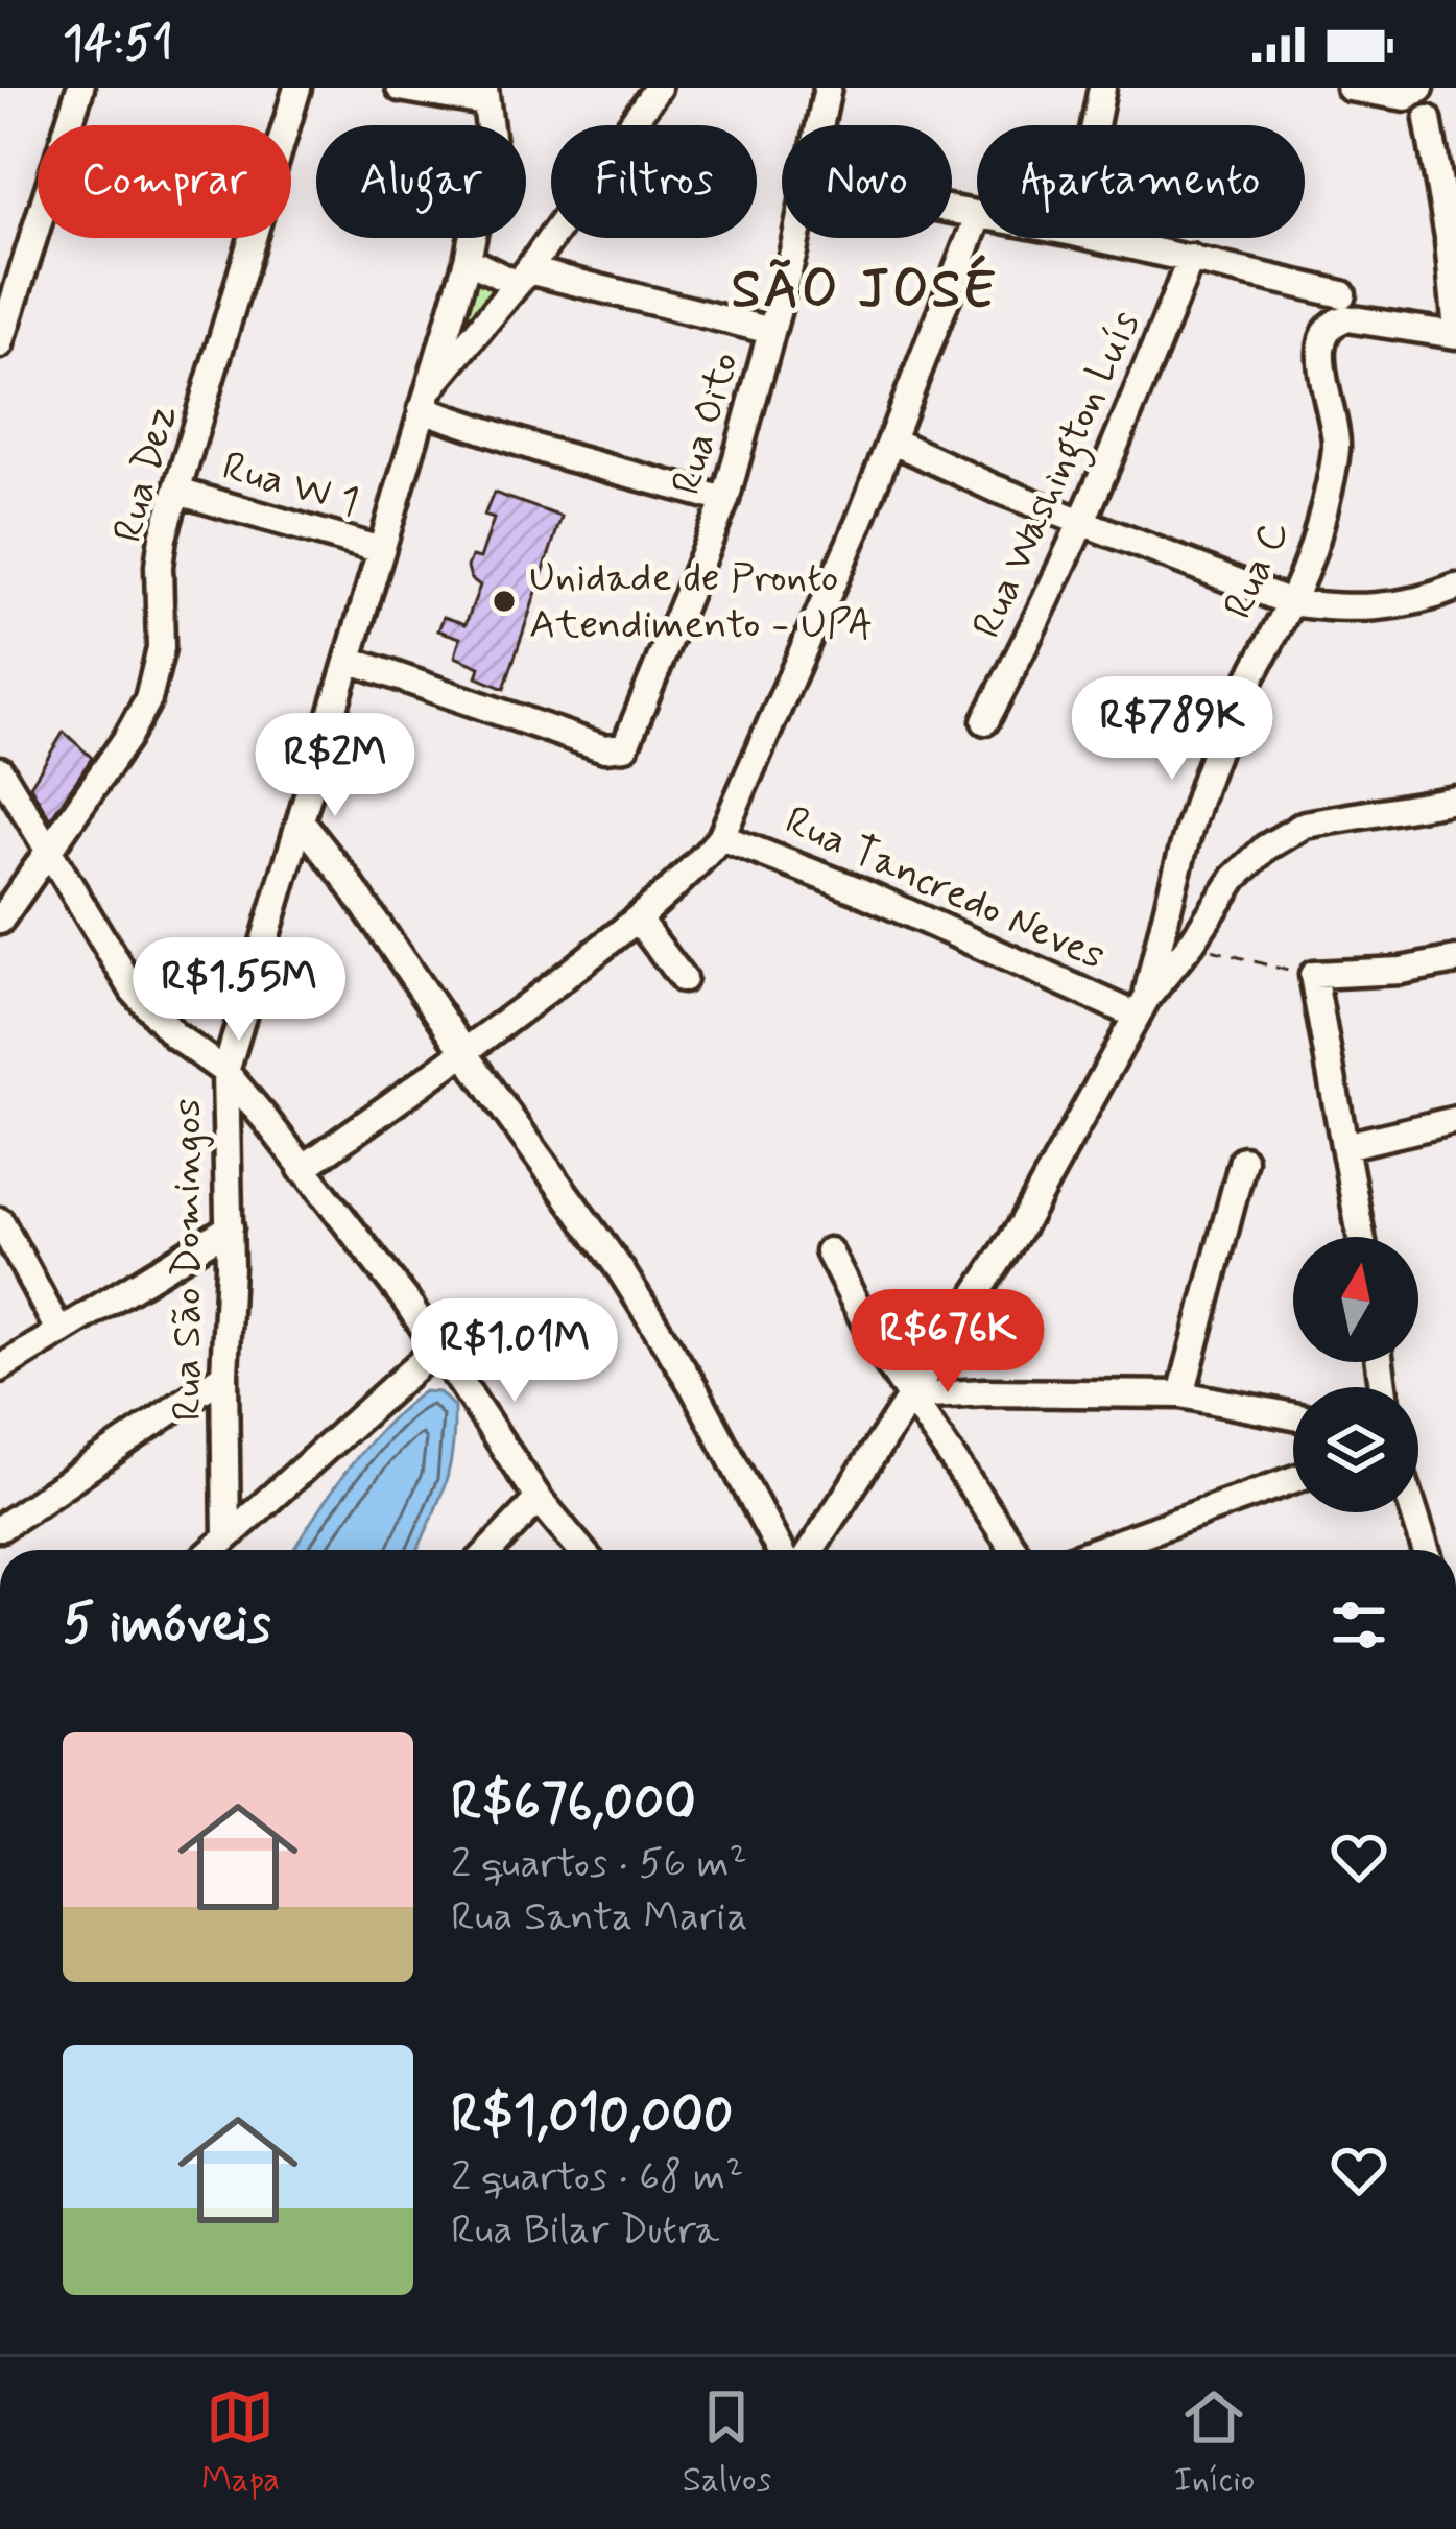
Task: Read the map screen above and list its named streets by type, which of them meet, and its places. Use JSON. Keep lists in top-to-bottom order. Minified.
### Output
{"streets":{"street":["Rua Oito","Rua Dez","Rua Washington Luís","Rua W 1","Rua C","Rua Tancredo Neves","Rua São Domingos"]},"crossings":[["Rua Oito","Rua São Domingos"],["Rua Dez","Rua W 1"],["Rua W 1","Rua São Domingos"],["Rua C","Rua Tancredo Neves"]],"districts":["SÃO JOSÉ"],"places":["Unidade de Pronto Atendimento - UPA"],"north":"top","page":{"status":"14:51","chip":["Comprar","Alugar","Filtros","Novo","Apartamento"],"price":["R$789K","R$2M","R$1.55M","R$676K","R$1.01M"],"heading":"5 imóveis","list":[{"name":"R$676,000","note":"2 quartos · 56 m² · Rua Santa Maria"},{"name":"R$1,010,000","note":"2 quartos · 68 m² · Rua Bilar Dutra"}],"tabs":["Mapa","Salvos","Início"]}}
